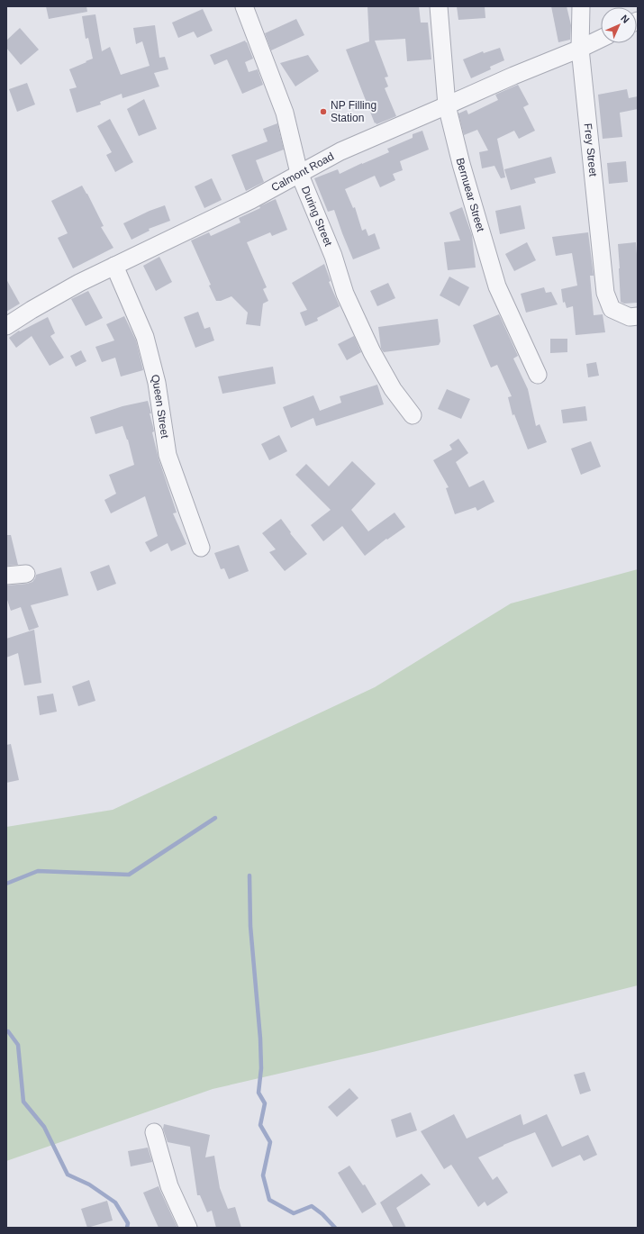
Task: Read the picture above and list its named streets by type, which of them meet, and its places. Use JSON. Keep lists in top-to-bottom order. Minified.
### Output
{"streets":{"street":["Frey Street","Calmont Road","Bernuear Street","During Street","Queen Street"]},"crossings":[["Frey Street","Calmont Road"],["Calmont Road","Bernuear Street"],["Calmont Road","During Street"],["Calmont Road","Queen Street"]],"places":["NP Filling Station"],"north":"top right"}
